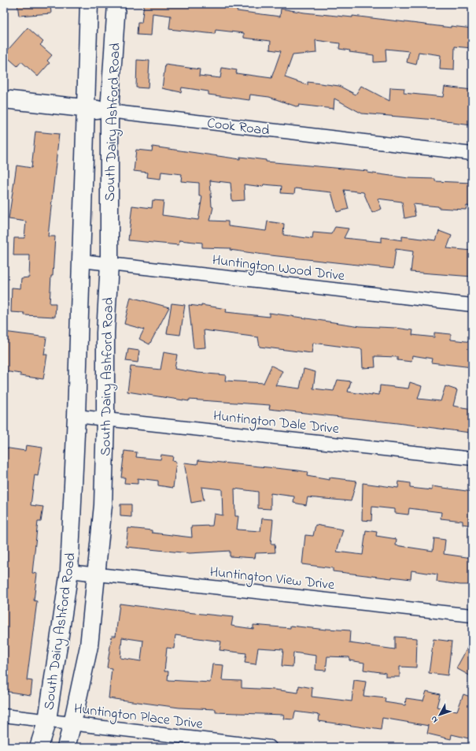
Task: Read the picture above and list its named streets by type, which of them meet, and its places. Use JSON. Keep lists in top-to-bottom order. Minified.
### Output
{"streets":{"main road":["South Dairy Ashford Road","Cook Road"],"street":["Huntington Wood Drive","Huntington Dale Drive","Huntington View Drive","Huntington Place Drive"]},"crossings":[["South Dairy Ashford Road","Cook Road"],["South Dairy Ashford Road","Huntington Wood Drive"],["South Dairy Ashford Road","Huntington Dale Drive"],["South Dairy Ashford Road","Huntington View Drive"],["South Dairy Ashford Road","Huntington Place Drive"]],"north":"bottom left"}
